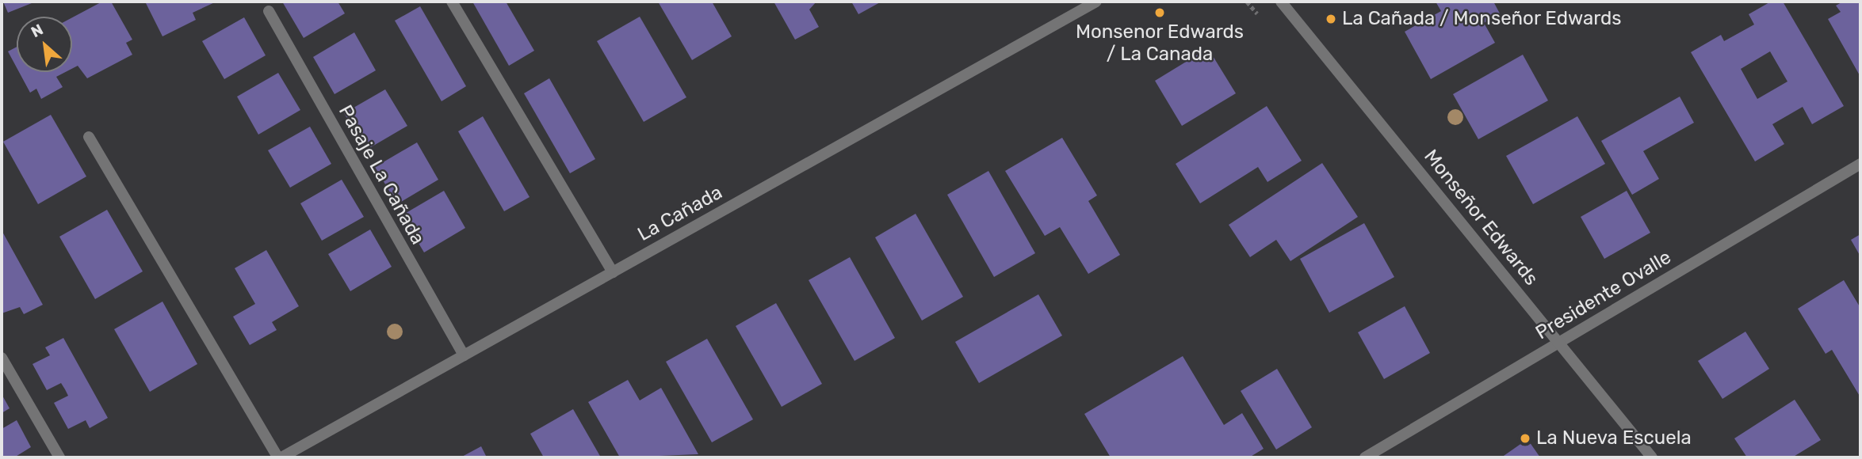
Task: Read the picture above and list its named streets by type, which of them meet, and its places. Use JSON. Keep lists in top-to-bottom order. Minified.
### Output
{"streets":{"street":["Pasaje La Cañada","La Cañada","Monseñor Edwards","Presidente Ovalle"]},"crossings":[["Pasaje La Cañada","La Cañada"],["Monseñor Edwards","Presidente Ovalle"]],"places":["Monsenor Edwards / La Canada","La Cañada / Monseñor Edwards","La Nueva Escuela"],"north":"top left"}
